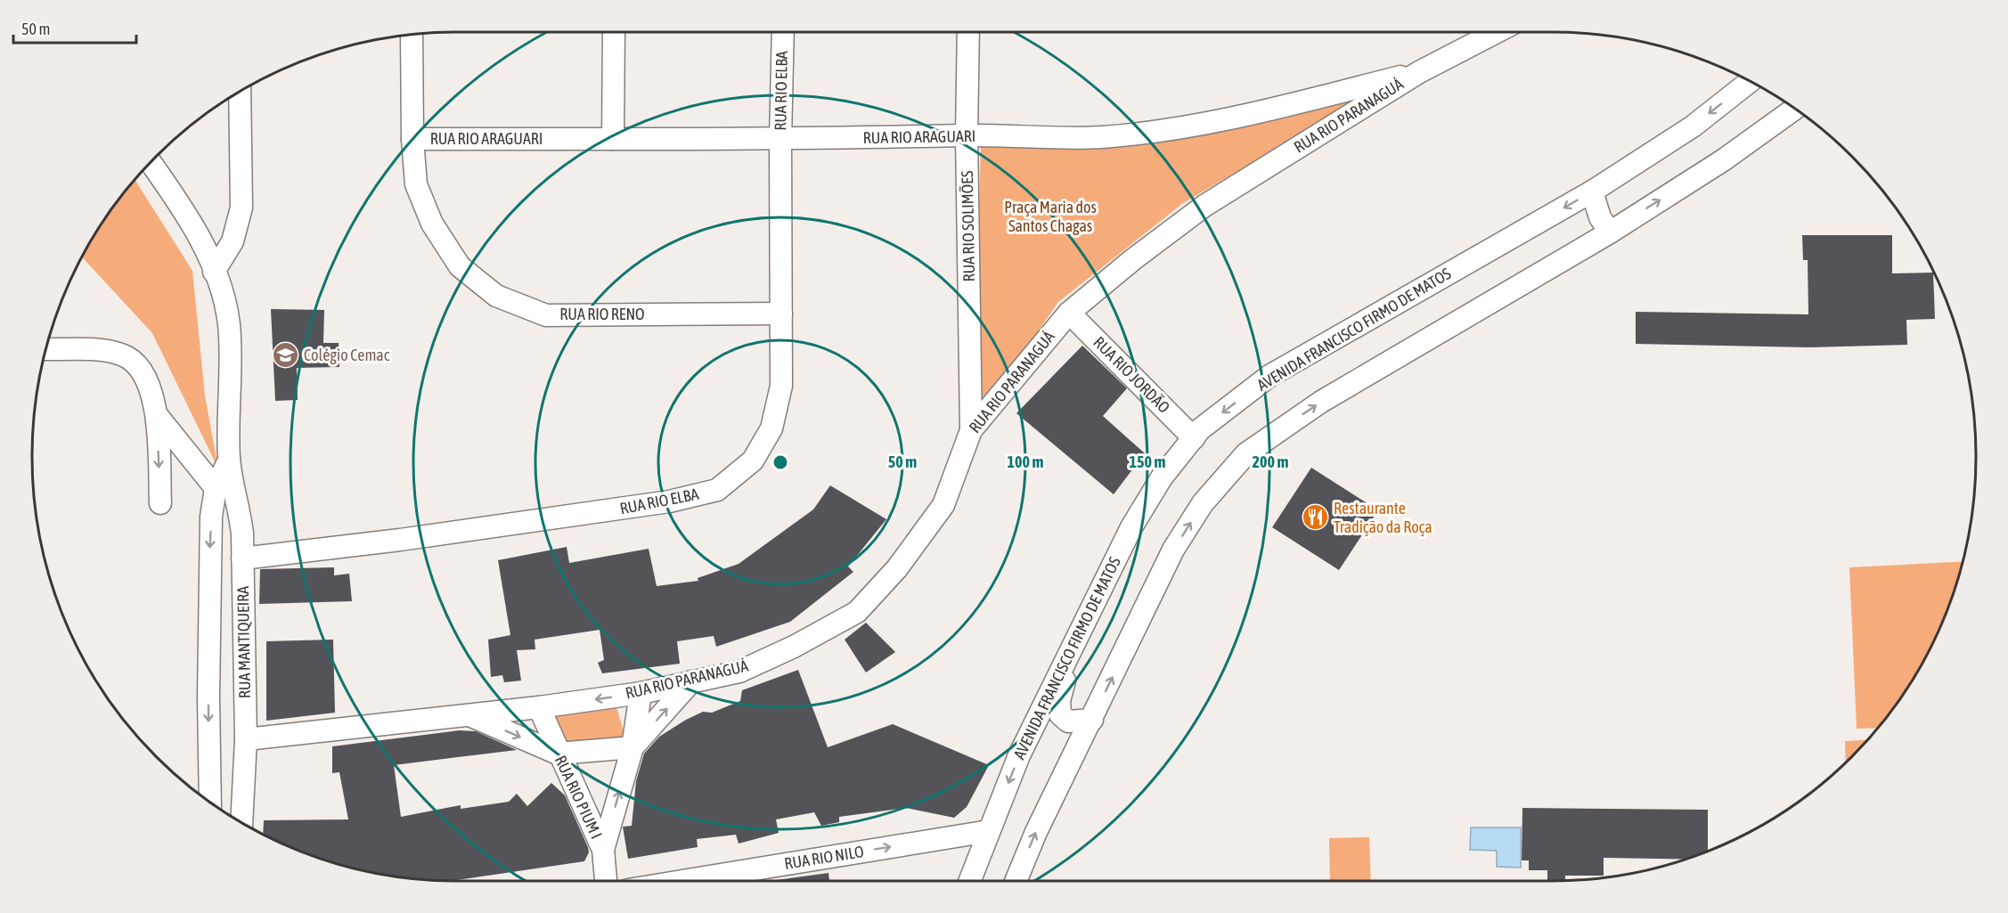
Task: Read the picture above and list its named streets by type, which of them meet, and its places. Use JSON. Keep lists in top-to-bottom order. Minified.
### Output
{"streets":{"street":["RUA RIO ELBA","RUA RIO PARANAGUÁ","RUA RIO ARAGUARI","RUA RIO SOLIMÕES","RUA RIO RENO","AVENIDA FRANCISCO FIRMO DE MATOS","RUA RIO JORDÃO","RUA MANTIQUEIRA","RUA RIO PIUM I","RUA RIO NILO"]},"crossings":[["RUA RIO ELBA","RUA RIO ARAGUARI"],["RUA RIO ELBA","RUA RIO RENO"],["RUA RIO ELBA","RUA MANTIQUEIRA"],["RUA RIO PARANAGUÁ","RUA RIO ARAGUARI"],["RUA RIO PARANAGUÁ","RUA RIO SOLIMÕES"],["RUA RIO PARANAGUÁ","RUA RIO JORDÃO"],["RUA RIO PARANAGUÁ","RUA MANTIQUEIRA"],["RUA RIO PARANAGUÁ","RUA RIO PIUM I"],["RUA RIO ARAGUARI","RUA RIO SOLIMÕES"],["RUA RIO ARAGUARI","RUA RIO RENO"],["AVENIDA FRANCISCO FIRMO DE MATOS","RUA RIO JORDÃO"],["AVENIDA FRANCISCO FIRMO DE MATOS","RUA RIO NILO"]],"one_way":["RUA RIO NILO"],"parks":["Praça Maria dos Santos Chagas"],"places":{"school or university":["Colégio Cemac"],"restaurant":["Restaurante Tradição da Roça"]},"scale_bar":"50 m","rings":["50 m","100 m","150 m","200 m"]}
